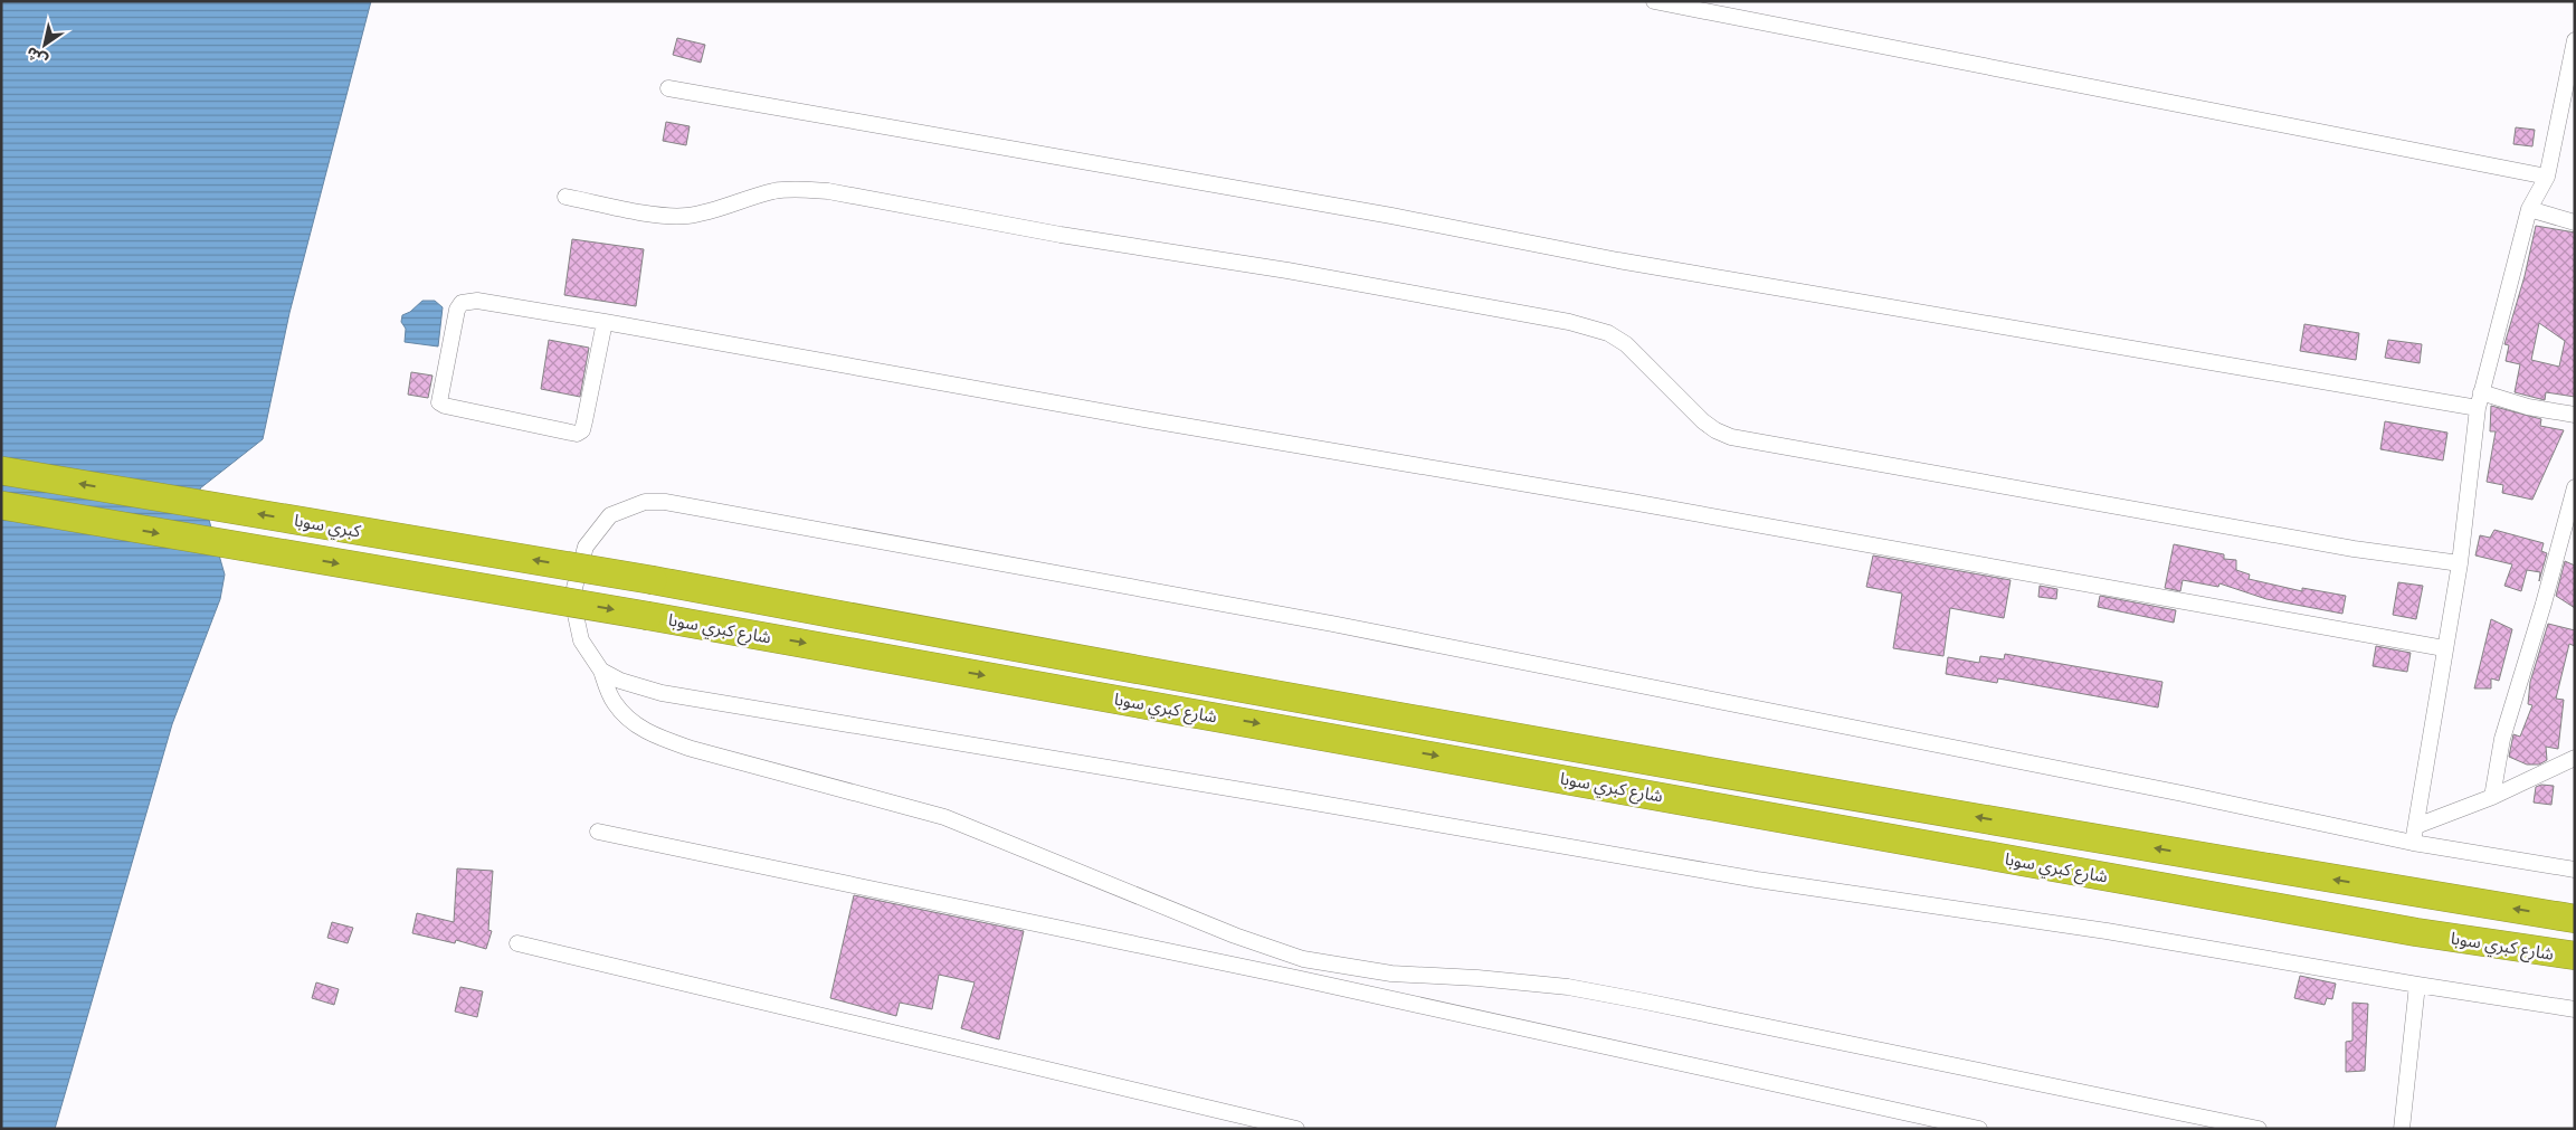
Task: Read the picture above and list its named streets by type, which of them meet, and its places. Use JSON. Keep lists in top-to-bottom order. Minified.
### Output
{"streets":{"highway":["كبري سوبا","شارع كبري سوبا"]},"crossings":[["كبري سوبا","شارع كبري سوبا"]],"one_way":["كبري سوبا"],"north":"bottom left"}
